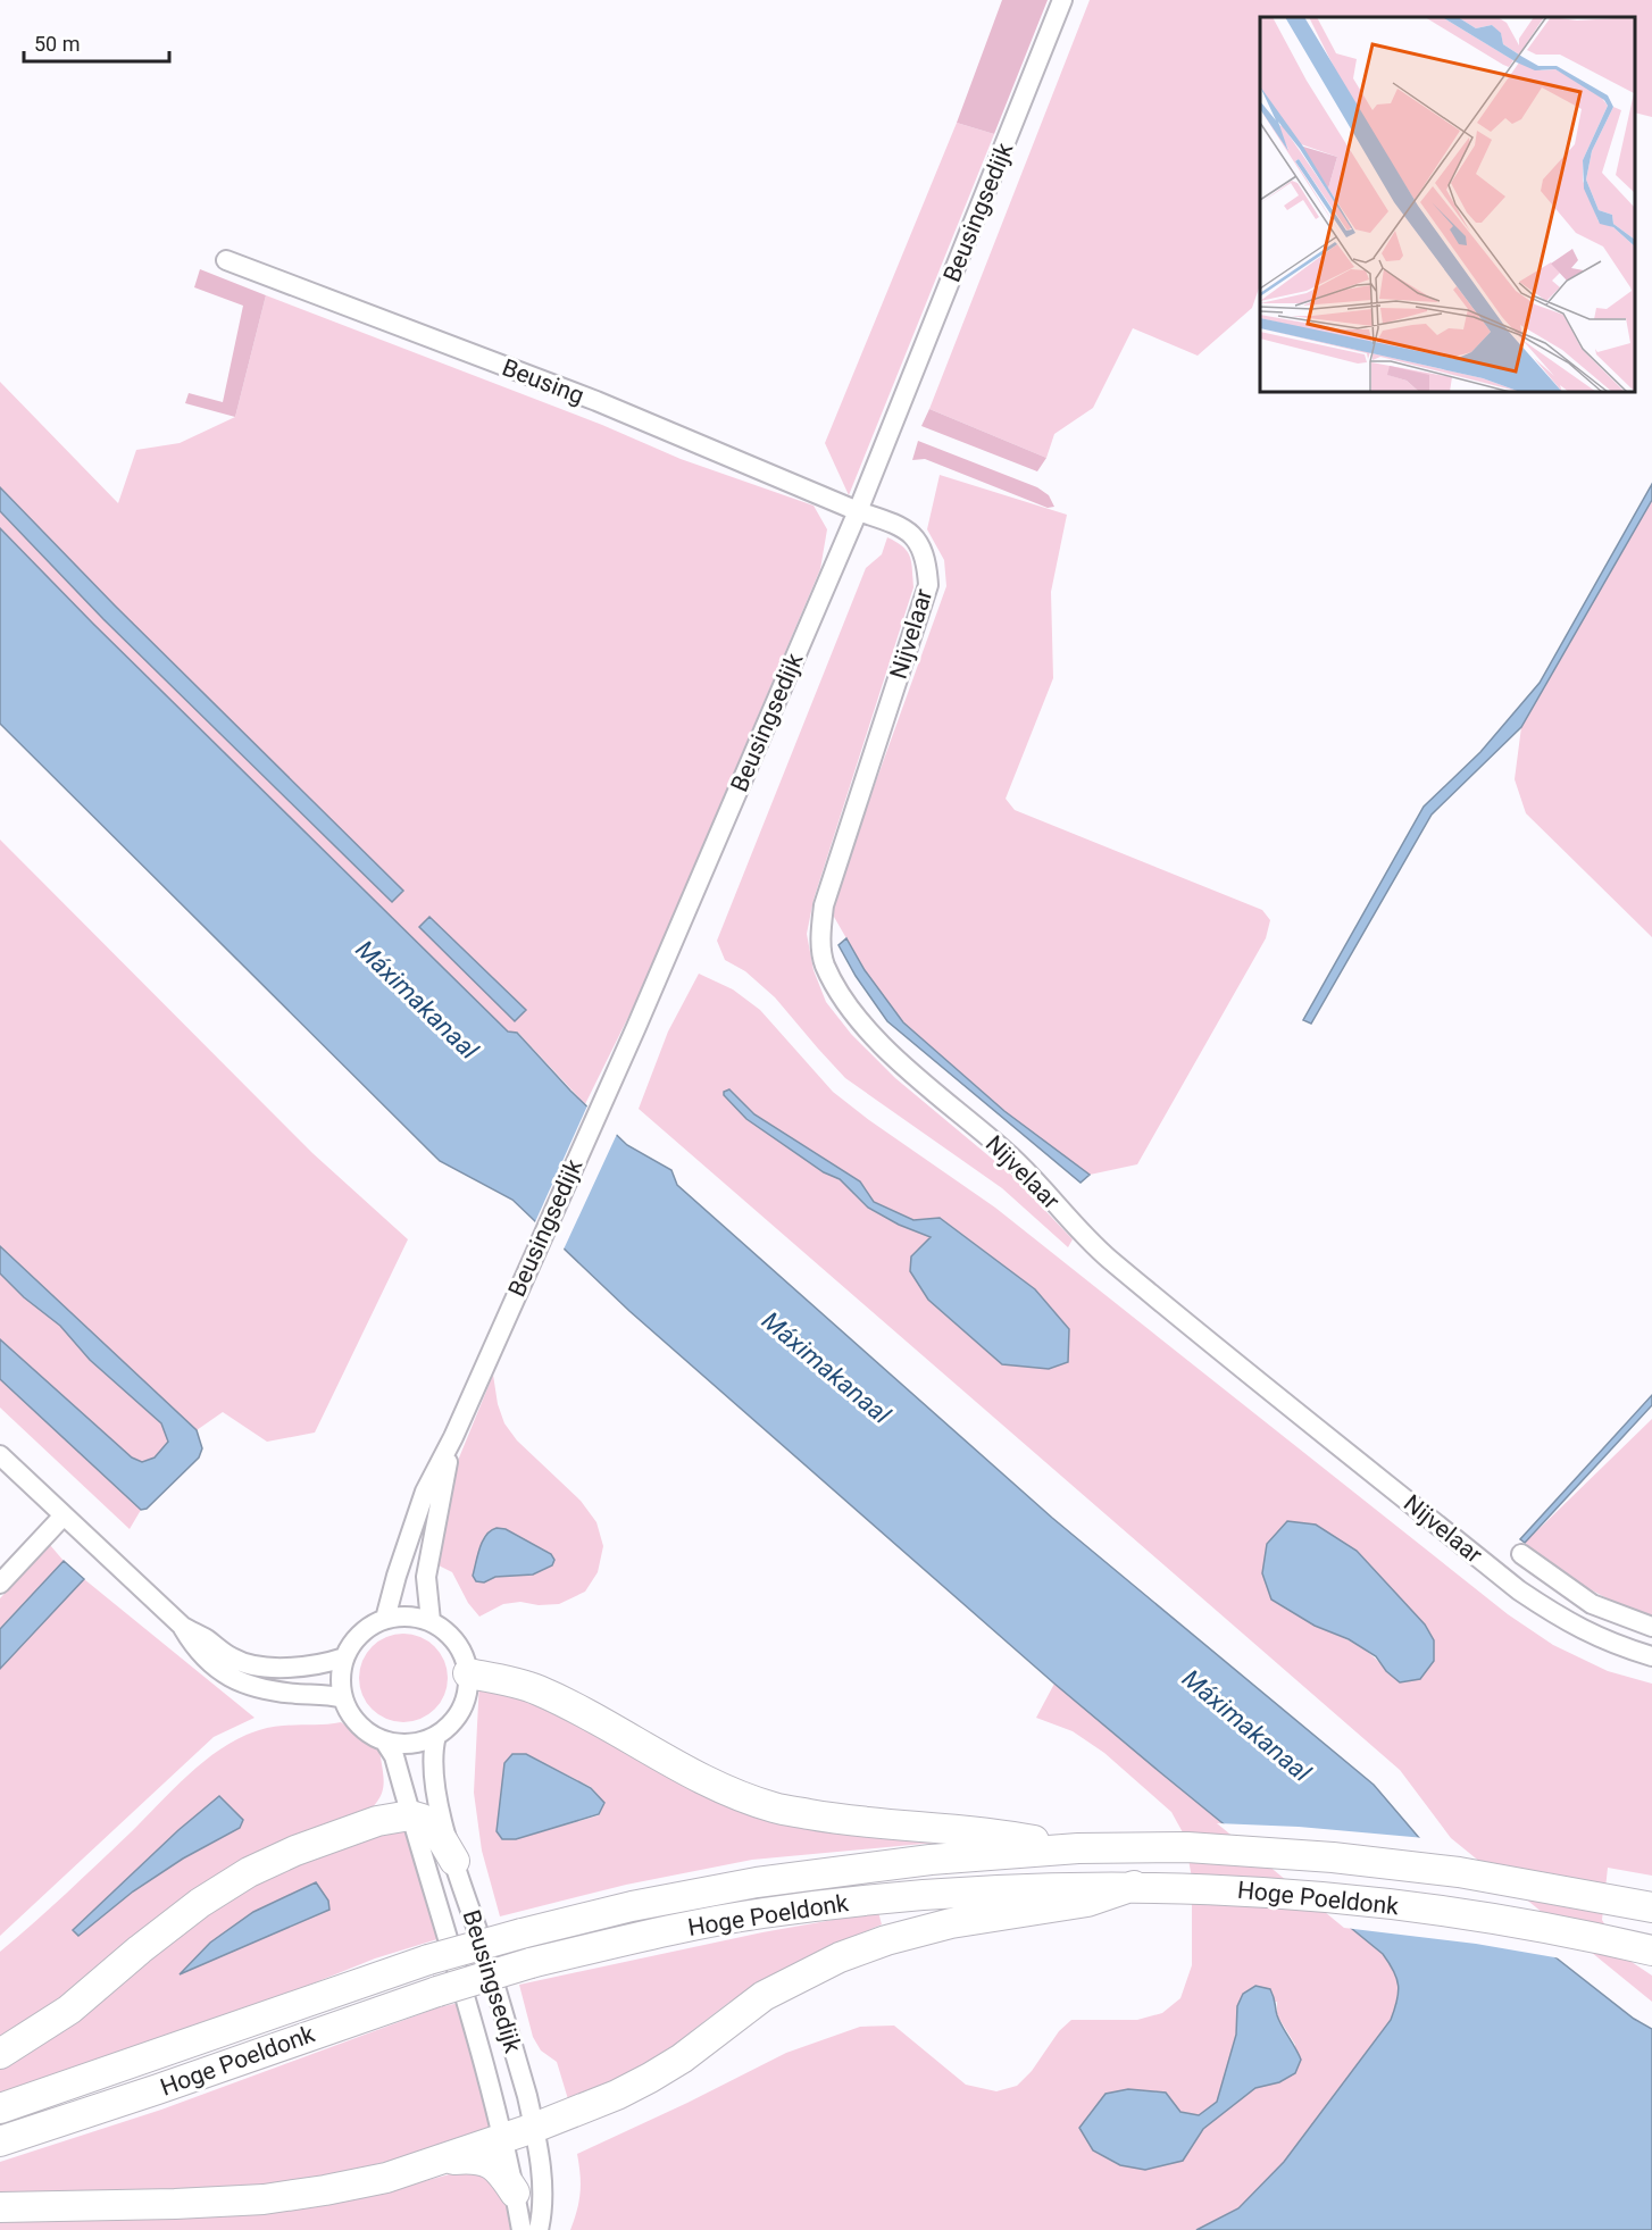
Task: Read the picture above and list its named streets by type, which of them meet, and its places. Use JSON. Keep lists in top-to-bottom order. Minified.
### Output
{"streets":{"highway":["Hoge Poeldonk"],"street":["Beusingsedijk","Beusing","Nijvelaar"]},"crossings":[["Beusingsedijk","Beusing"],["Beusingsedijk","Nijvelaar"],["Beusing","Nijvelaar"]],"water":["Máximakanaal"],"scale_bar":"50 m"}
